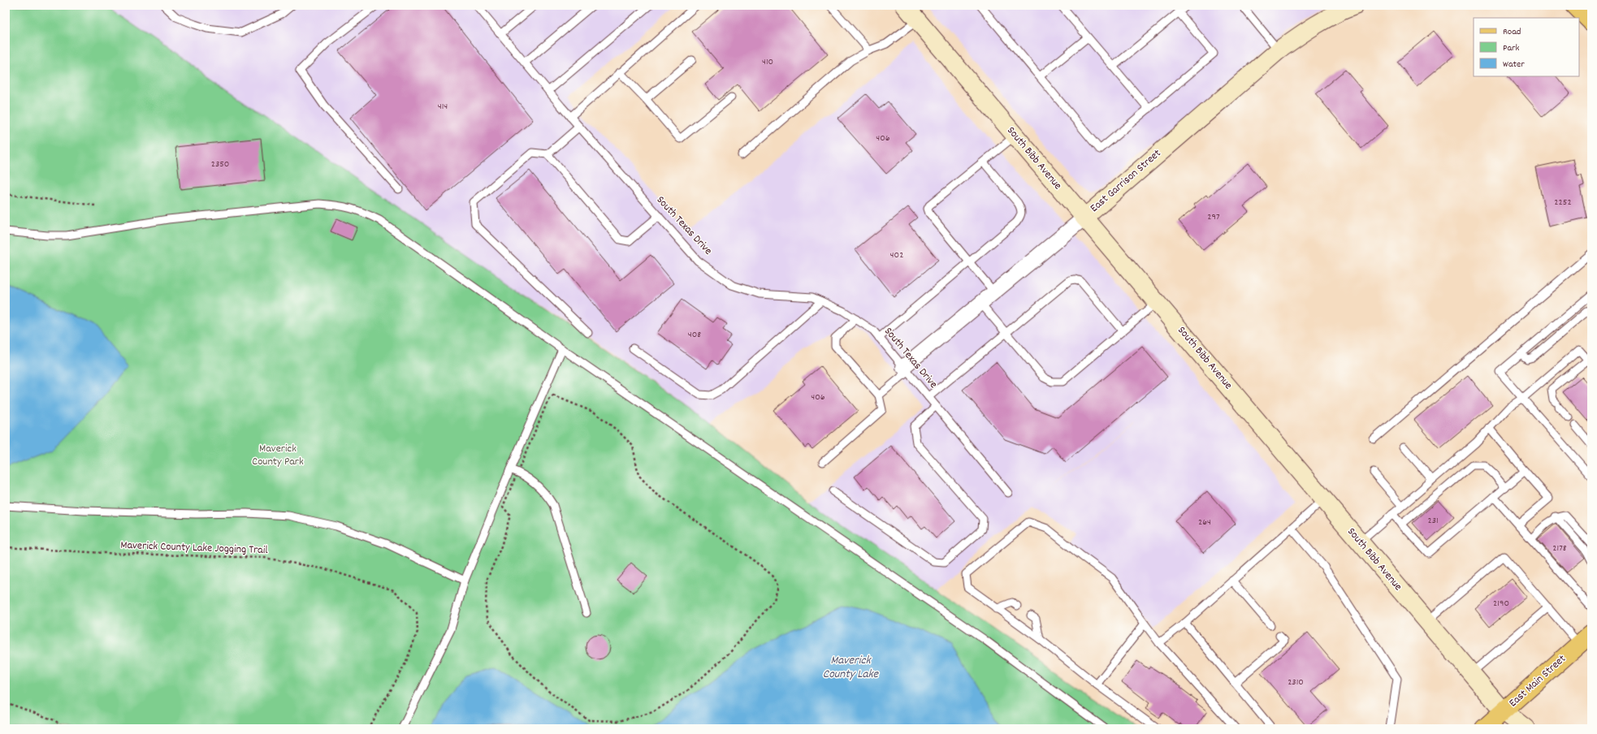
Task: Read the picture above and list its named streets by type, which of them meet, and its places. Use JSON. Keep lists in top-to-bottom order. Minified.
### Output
{"streets":{"main road":["South Bibb Avenue","East Garrison Street","East Main Street"],"lane":["South Texas Drive"],"path":["Maverick County Lake Jogging Trail"]},"crossings":[["South Bibb Avenue","East Garrison Street"],["South Bibb Avenue","East Main Street"],["East Garrison Street","South Texas Drive"]],"water":["Maverick County Lake"],"parks":["Maverick County Park"],"house_numbers":["410","414","406","2350","2252","297","402","408","406","231","264","2178","2190","2310"],"legend":["Road","Park","Water"]}
